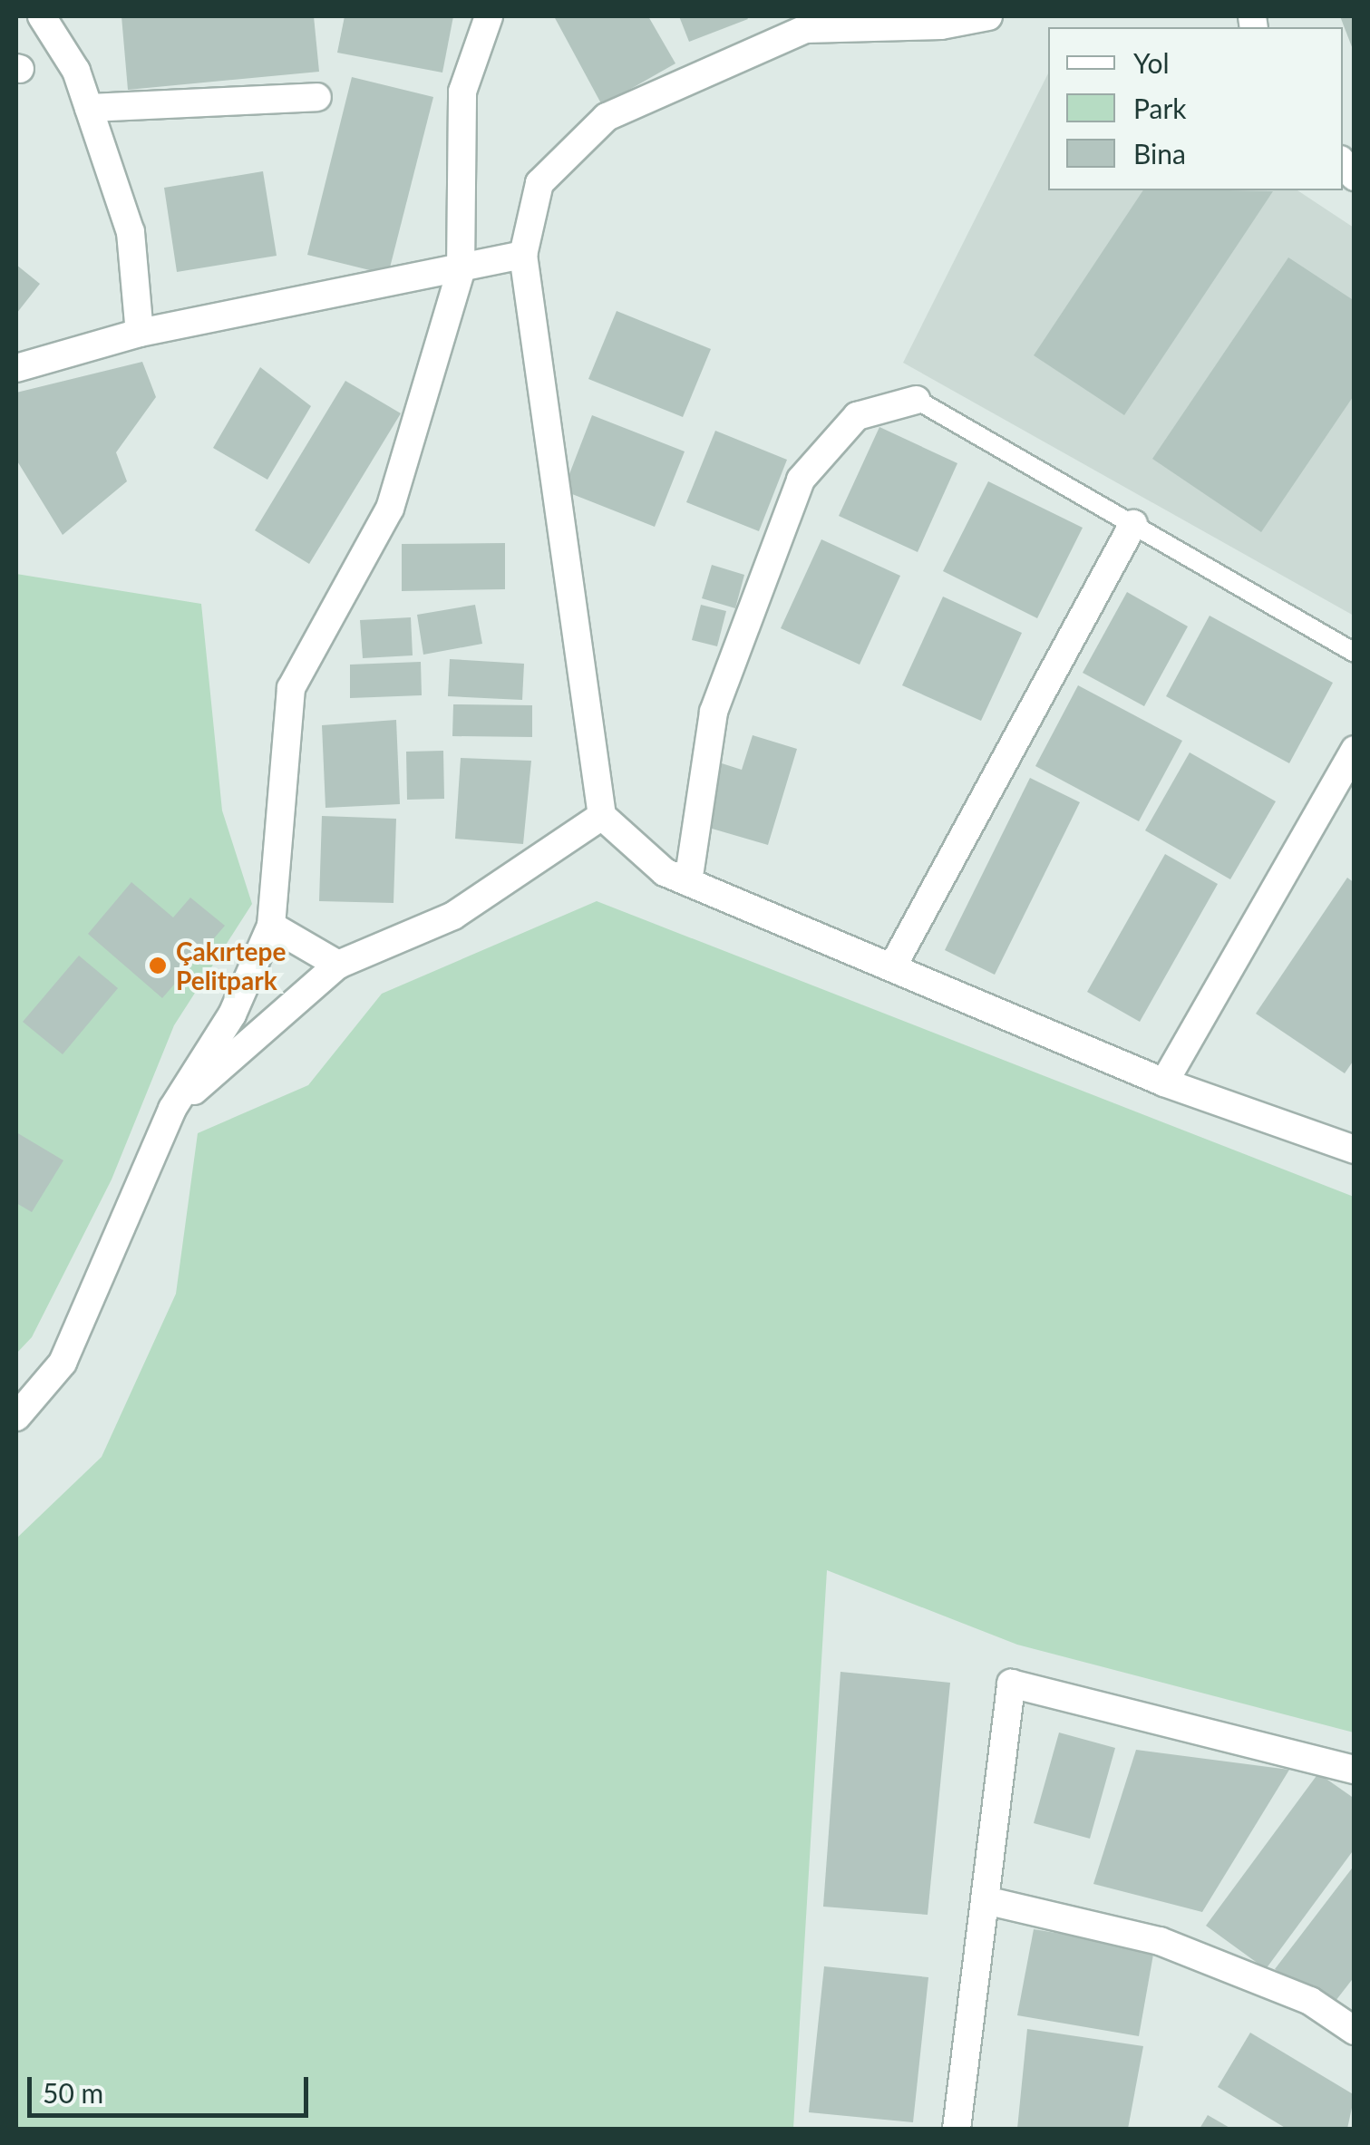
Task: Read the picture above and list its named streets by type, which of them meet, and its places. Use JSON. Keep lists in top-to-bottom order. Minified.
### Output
{"places":["Çakırtepe Pelitpark"],"legend":["Yol","Park","Bina"],"scale_bar":"50 m"}
